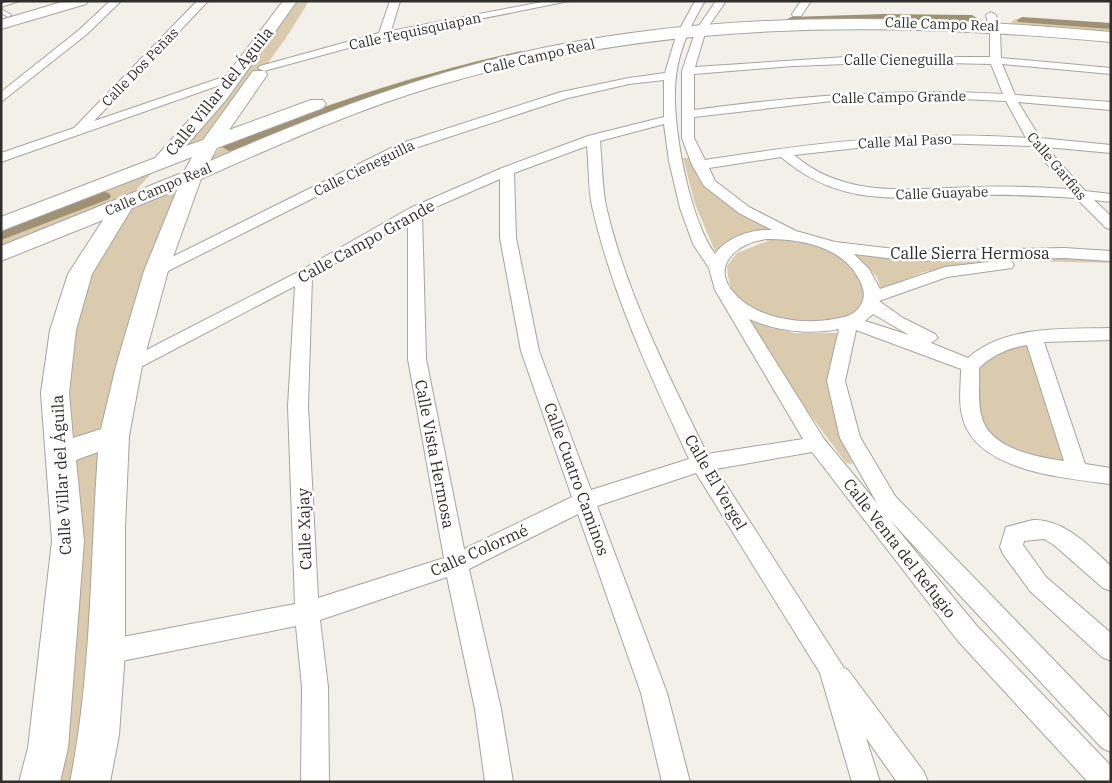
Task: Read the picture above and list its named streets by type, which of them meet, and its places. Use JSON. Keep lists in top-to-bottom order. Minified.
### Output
{"streets":{"street":["Calle Campo Real","Calle Tequisquiapan","Calle Cieneguilla","Calle Dos Peñas","Calle Villar del Águila","Calle Campo Grande","Calle Mal Paso","Calle Garfias","Calle Guayabe","Calle Sierra Hermosa","Calle Vista Hermosa","Calle Cuatro Caminos","Calle El Vergel","Calle Xajay","Calle Venta del Refugio","Calle Colormé"]},"crossings":[["Calle Campo Real","Calle Villar del Águila"],["Calle Campo Real","Calle Garfias"],["Calle Tequisquiapan","Calle Villar del Águila"],["Calle Cieneguilla","Calle Villar del Águila"],["Calle Cieneguilla","Calle Garfias"],["Calle Villar del Águila","Calle Campo Grande"],["Calle Villar del Águila","Calle Colormé"],["Calle Campo Grande","Calle Garfias"],["Calle Campo Grande","Calle Vista Hermosa"],["Calle Campo Grande","Calle Cuatro Caminos"],["Calle Campo Grande","Calle El Vergel"],["Calle Campo Grande","Calle Xajay"],["Calle Mal Paso","Calle Garfias"],["Calle Mal Paso","Calle Guayabe"],["Calle Garfias","Calle Guayabe"],["Calle Sierra Hermosa","Calle Venta del Refugio"],["Calle Vista Hermosa","Calle Colormé"],["Calle Cuatro Caminos","Calle Colormé"],["Calle El Vergel","Calle Colormé"],["Calle Xajay","Calle Colormé"],["Calle Venta del Refugio","Calle Colormé"]]}
